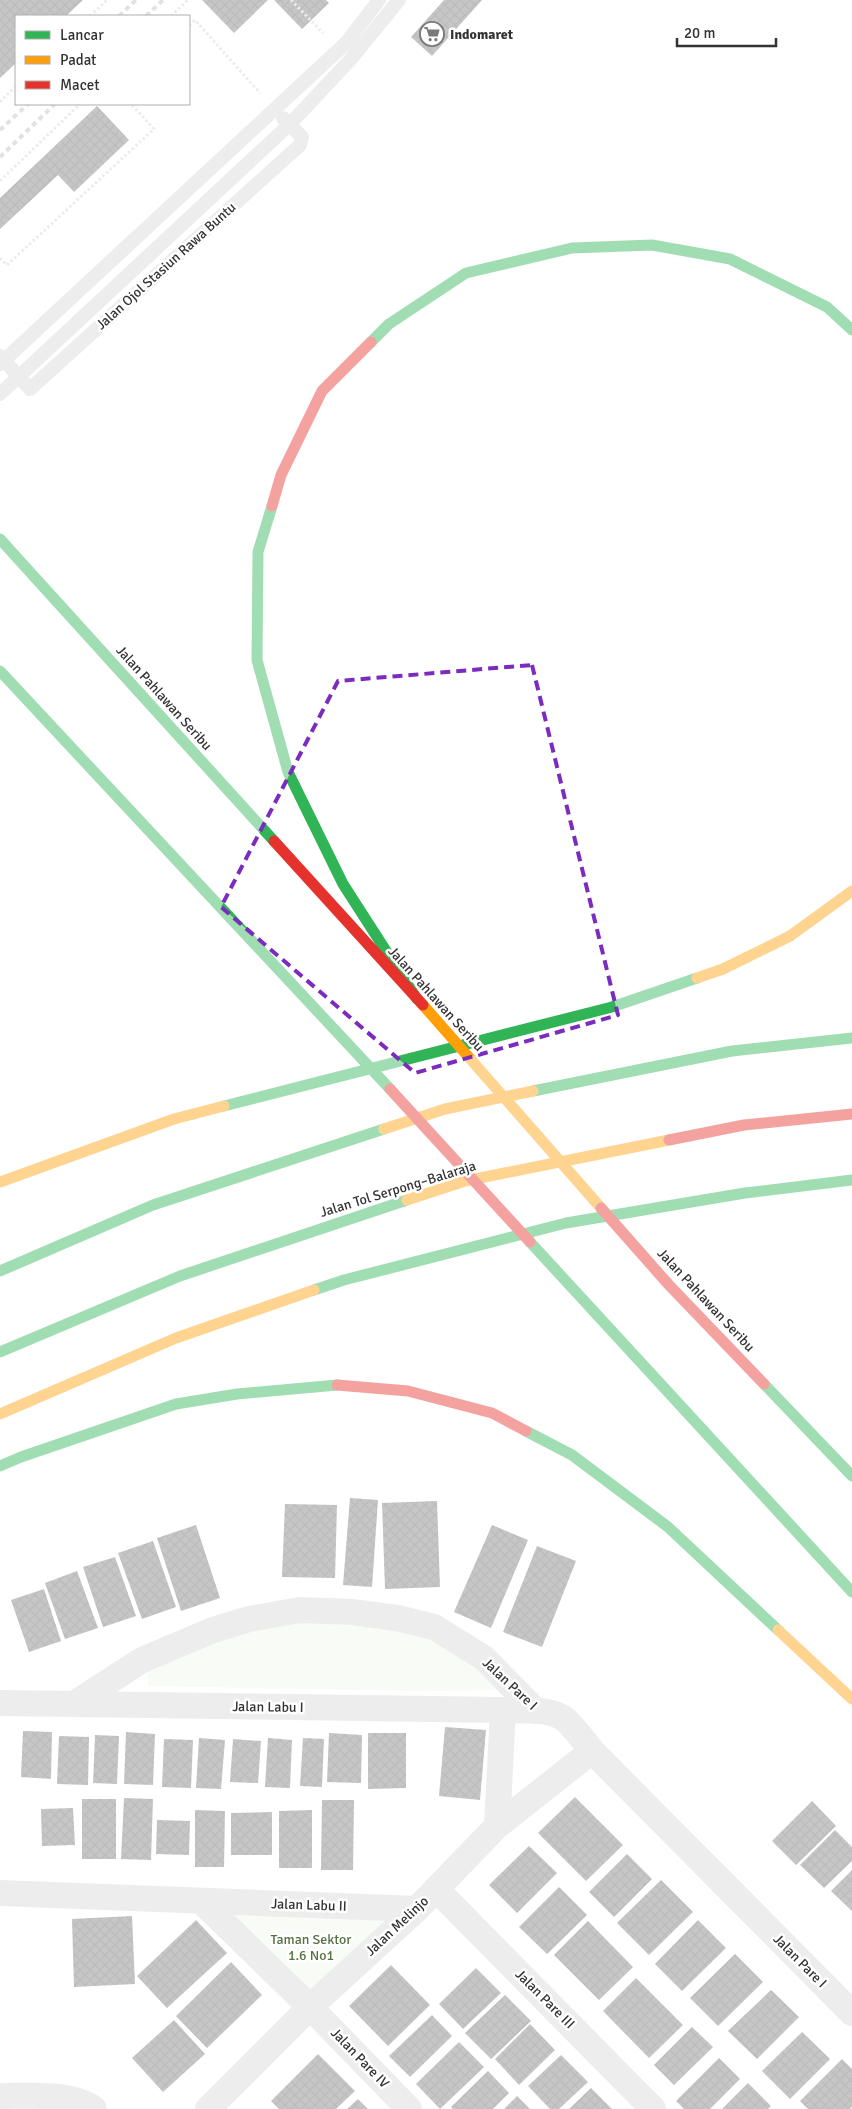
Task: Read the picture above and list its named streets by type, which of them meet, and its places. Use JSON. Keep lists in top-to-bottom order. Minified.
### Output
{"streets":{"main road":["Jalan Pahlawan Seribu","Jalan Tol Serpong–Balaraja"],"street":["Jalan Pare I","Jalan Labu I","Jalan Labu II","Jalan Melinjo","Jalan Pare III","Jalan Pare IV"],"lane":["Jalan Ojol Stasiun Rawa Buntu"]},"crossings":[["Jalan Pare I","Jalan Labu I"],["Jalan Pare I","Jalan Melinjo"],["Jalan Labu II","Jalan Melinjo"],["Jalan Melinjo","Jalan Pare III"],["Jalan Melinjo","Jalan Pare IV"]],"parks":["Taman Sektor 1.6 No1"],"places":{"supermarket":["Indomaret"]},"legend":["Lancar","Padat","Macet"],"scale_bar":"20 m"}
